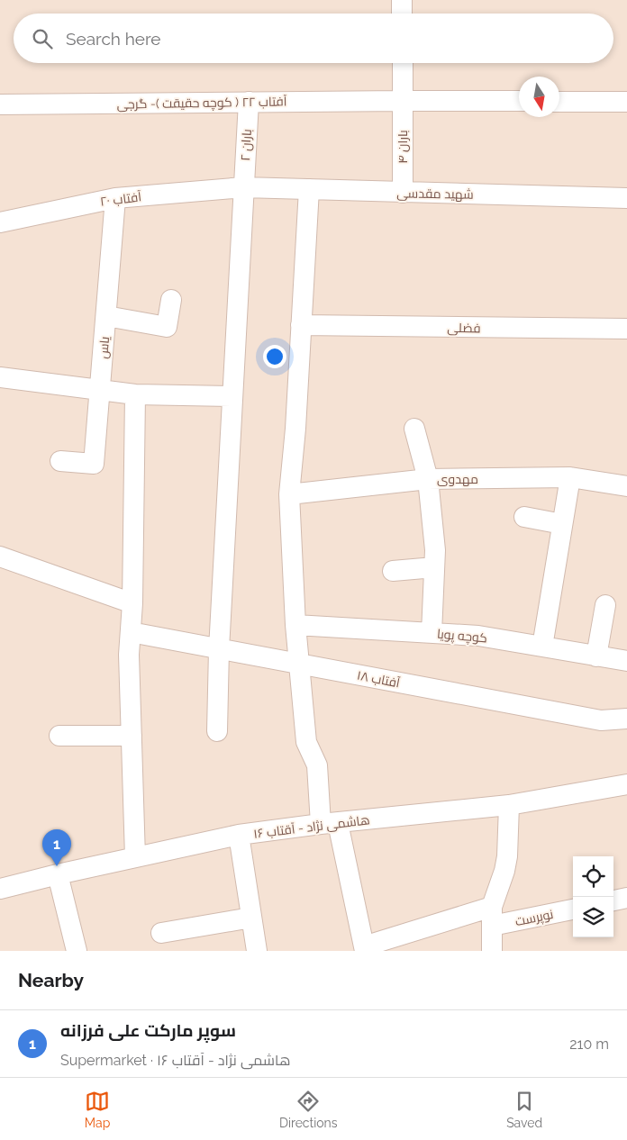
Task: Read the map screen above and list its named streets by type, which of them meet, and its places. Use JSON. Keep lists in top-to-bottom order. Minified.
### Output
{"streets":{"street":["آفتاب ۲۲ ( کوچه حقیقت )- گرجی","باران ۲","باران ۴","شهید مقدسی","آفتاب ۲۰","فضلی","یاس","مهدوی","کوچه پویا","آفتاب ۱۸","هاشمی نژاد - آقتاب ۱۶","نوپرست"]},"crossings":[["آفتاب ۲۲ ( کوچه حقیقت )- گرجی","باران ۲"],["آفتاب ۲۲ ( کوچه حقیقت )- گرجی","باران ۴"],["باران ۲","شهید مقدسی"],["باران ۲","آفتاب ۲۰"],["باران ۲","آفتاب ۱۸"],["باران ۴","شهید مقدسی"],["شهید مقدسی","آفتاب ۲۰"],["آفتاب ۲۰","یاس"]],"north":"bottom","page":{"search":"Search here","pins":"1","heading":"Nearby","list":[{"mark":"1","name":"سوپر مارکت علی فرزانه","note":"Supermarket · هاشمی نژاد - آقتاب ۱۶","value":"210 m"}],"nav":["Map","Directions","Saved"]}}
